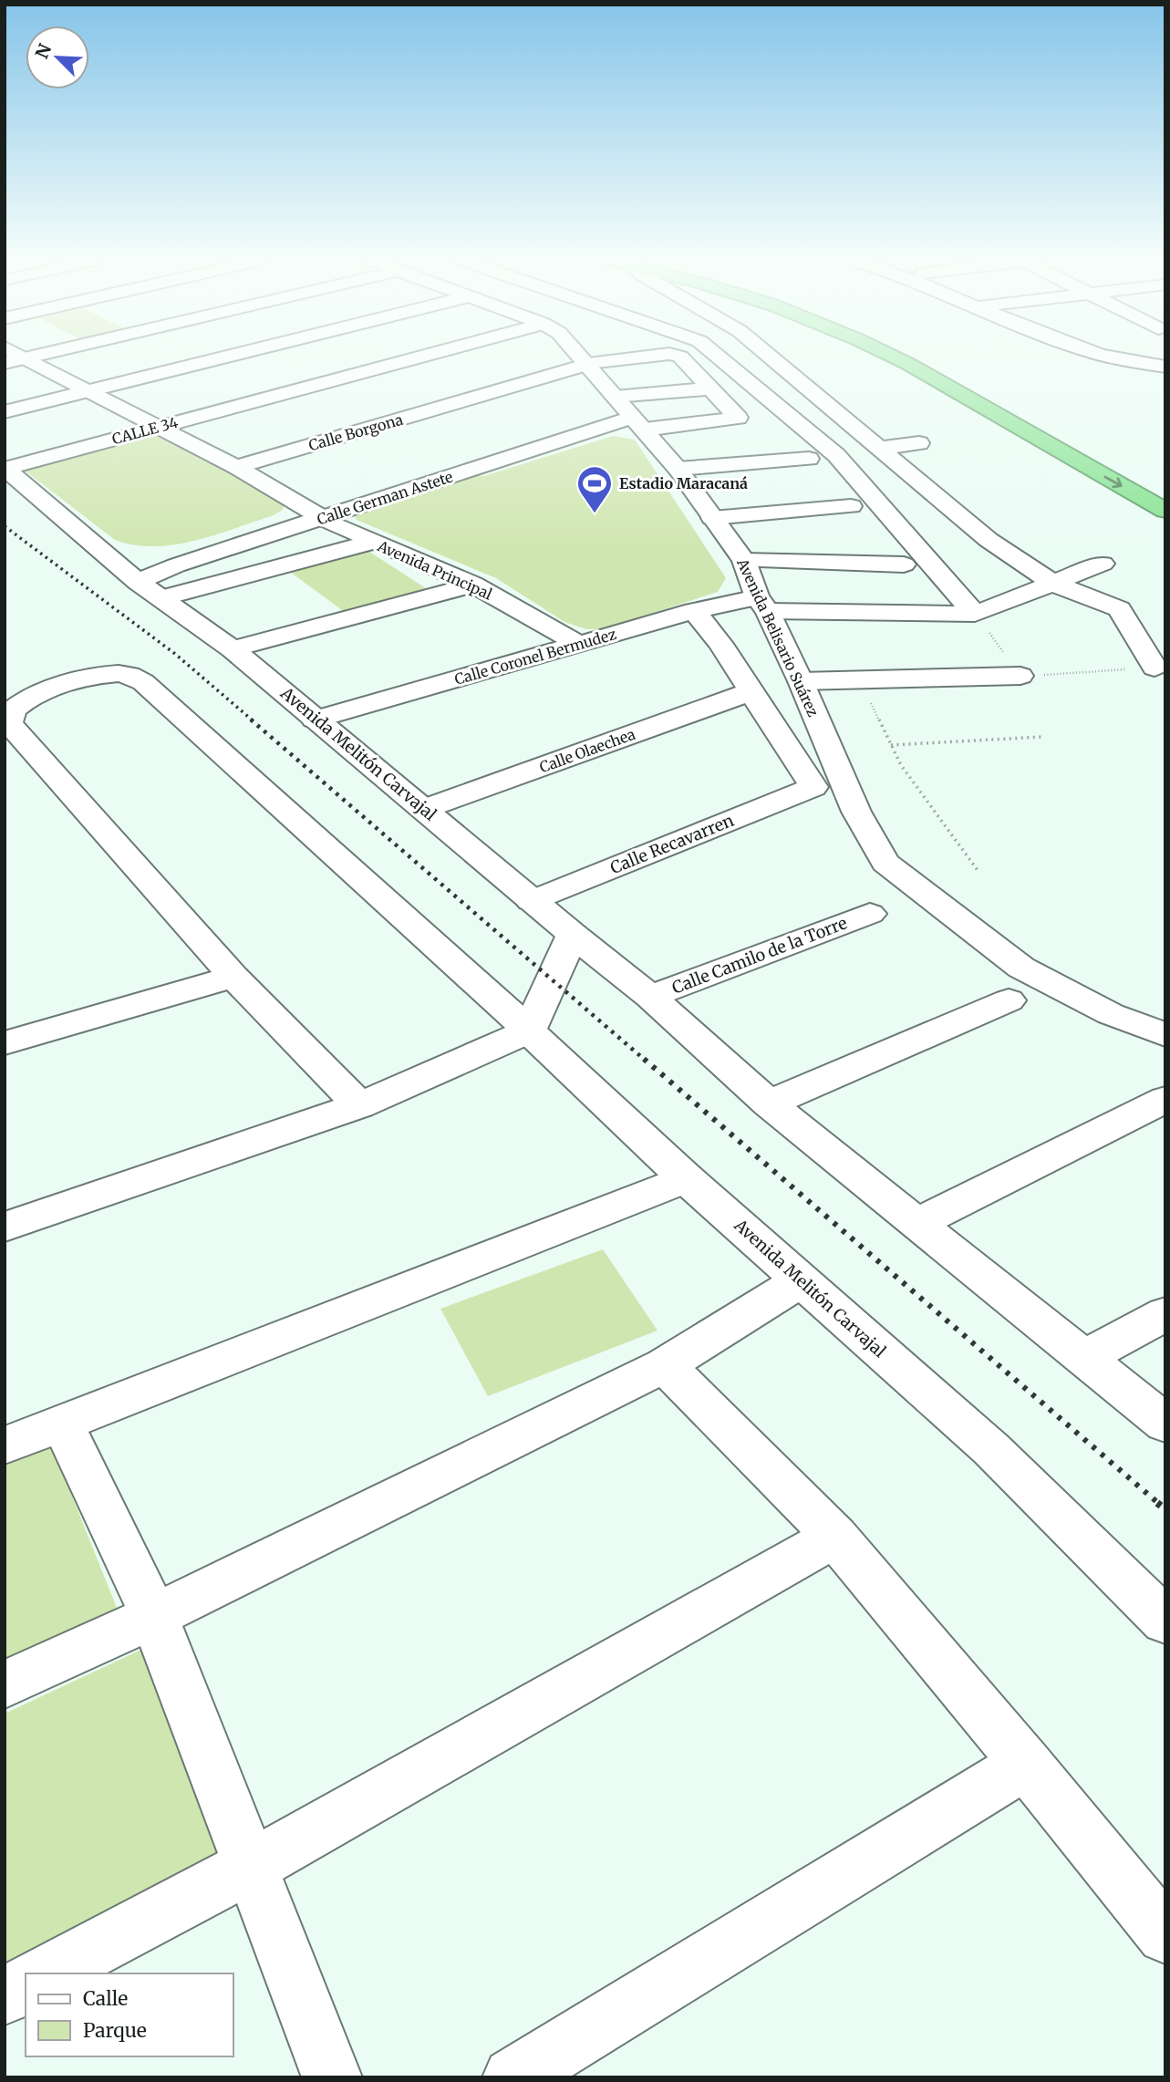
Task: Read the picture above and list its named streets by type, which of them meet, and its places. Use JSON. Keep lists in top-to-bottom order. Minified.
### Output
{"streets":{"street":["CALLE 34","Calle Borgona","Calle German Astete","Avenida Principal","Avenida Belisario Suárez","Calle Coronel Bermudez","Calle Olaechea","Avenida Melitón Carvajal","Calle Recavarren","Calle Camilo de la Torre"]},"crossings":[["CALLE 34","Avenida Principal"],["CALLE 34","Avenida Melitón Carvajal"],["Calle Borgona","Calle German Astete"],["Calle Borgona","Avenida Principal"],["Calle Borgona","Avenida Belisario Suárez"],["Calle German Astete","Avenida Principal"],["Calle German Astete","Avenida Belisario Suárez"],["Calle German Astete","Avenida Melitón Carvajal"],["Avenida Principal","Calle Coronel Bermudez"],["Avenida Belisario Suárez","Calle Coronel Bermudez"],["Calle Coronel Bermudez","Avenida Melitón Carvajal"],["Calle Olaechea","Avenida Melitón Carvajal"],["Calle Olaechea","Calle Recavarren"],["Avenida Melitón Carvajal","Calle Recavarren"],["Avenida Melitón Carvajal","Calle Camilo de la Torre"]],"places":{"sports":["Estadio Maracaná"]},"legend":["Calle","Parque"],"north":"top left"}
